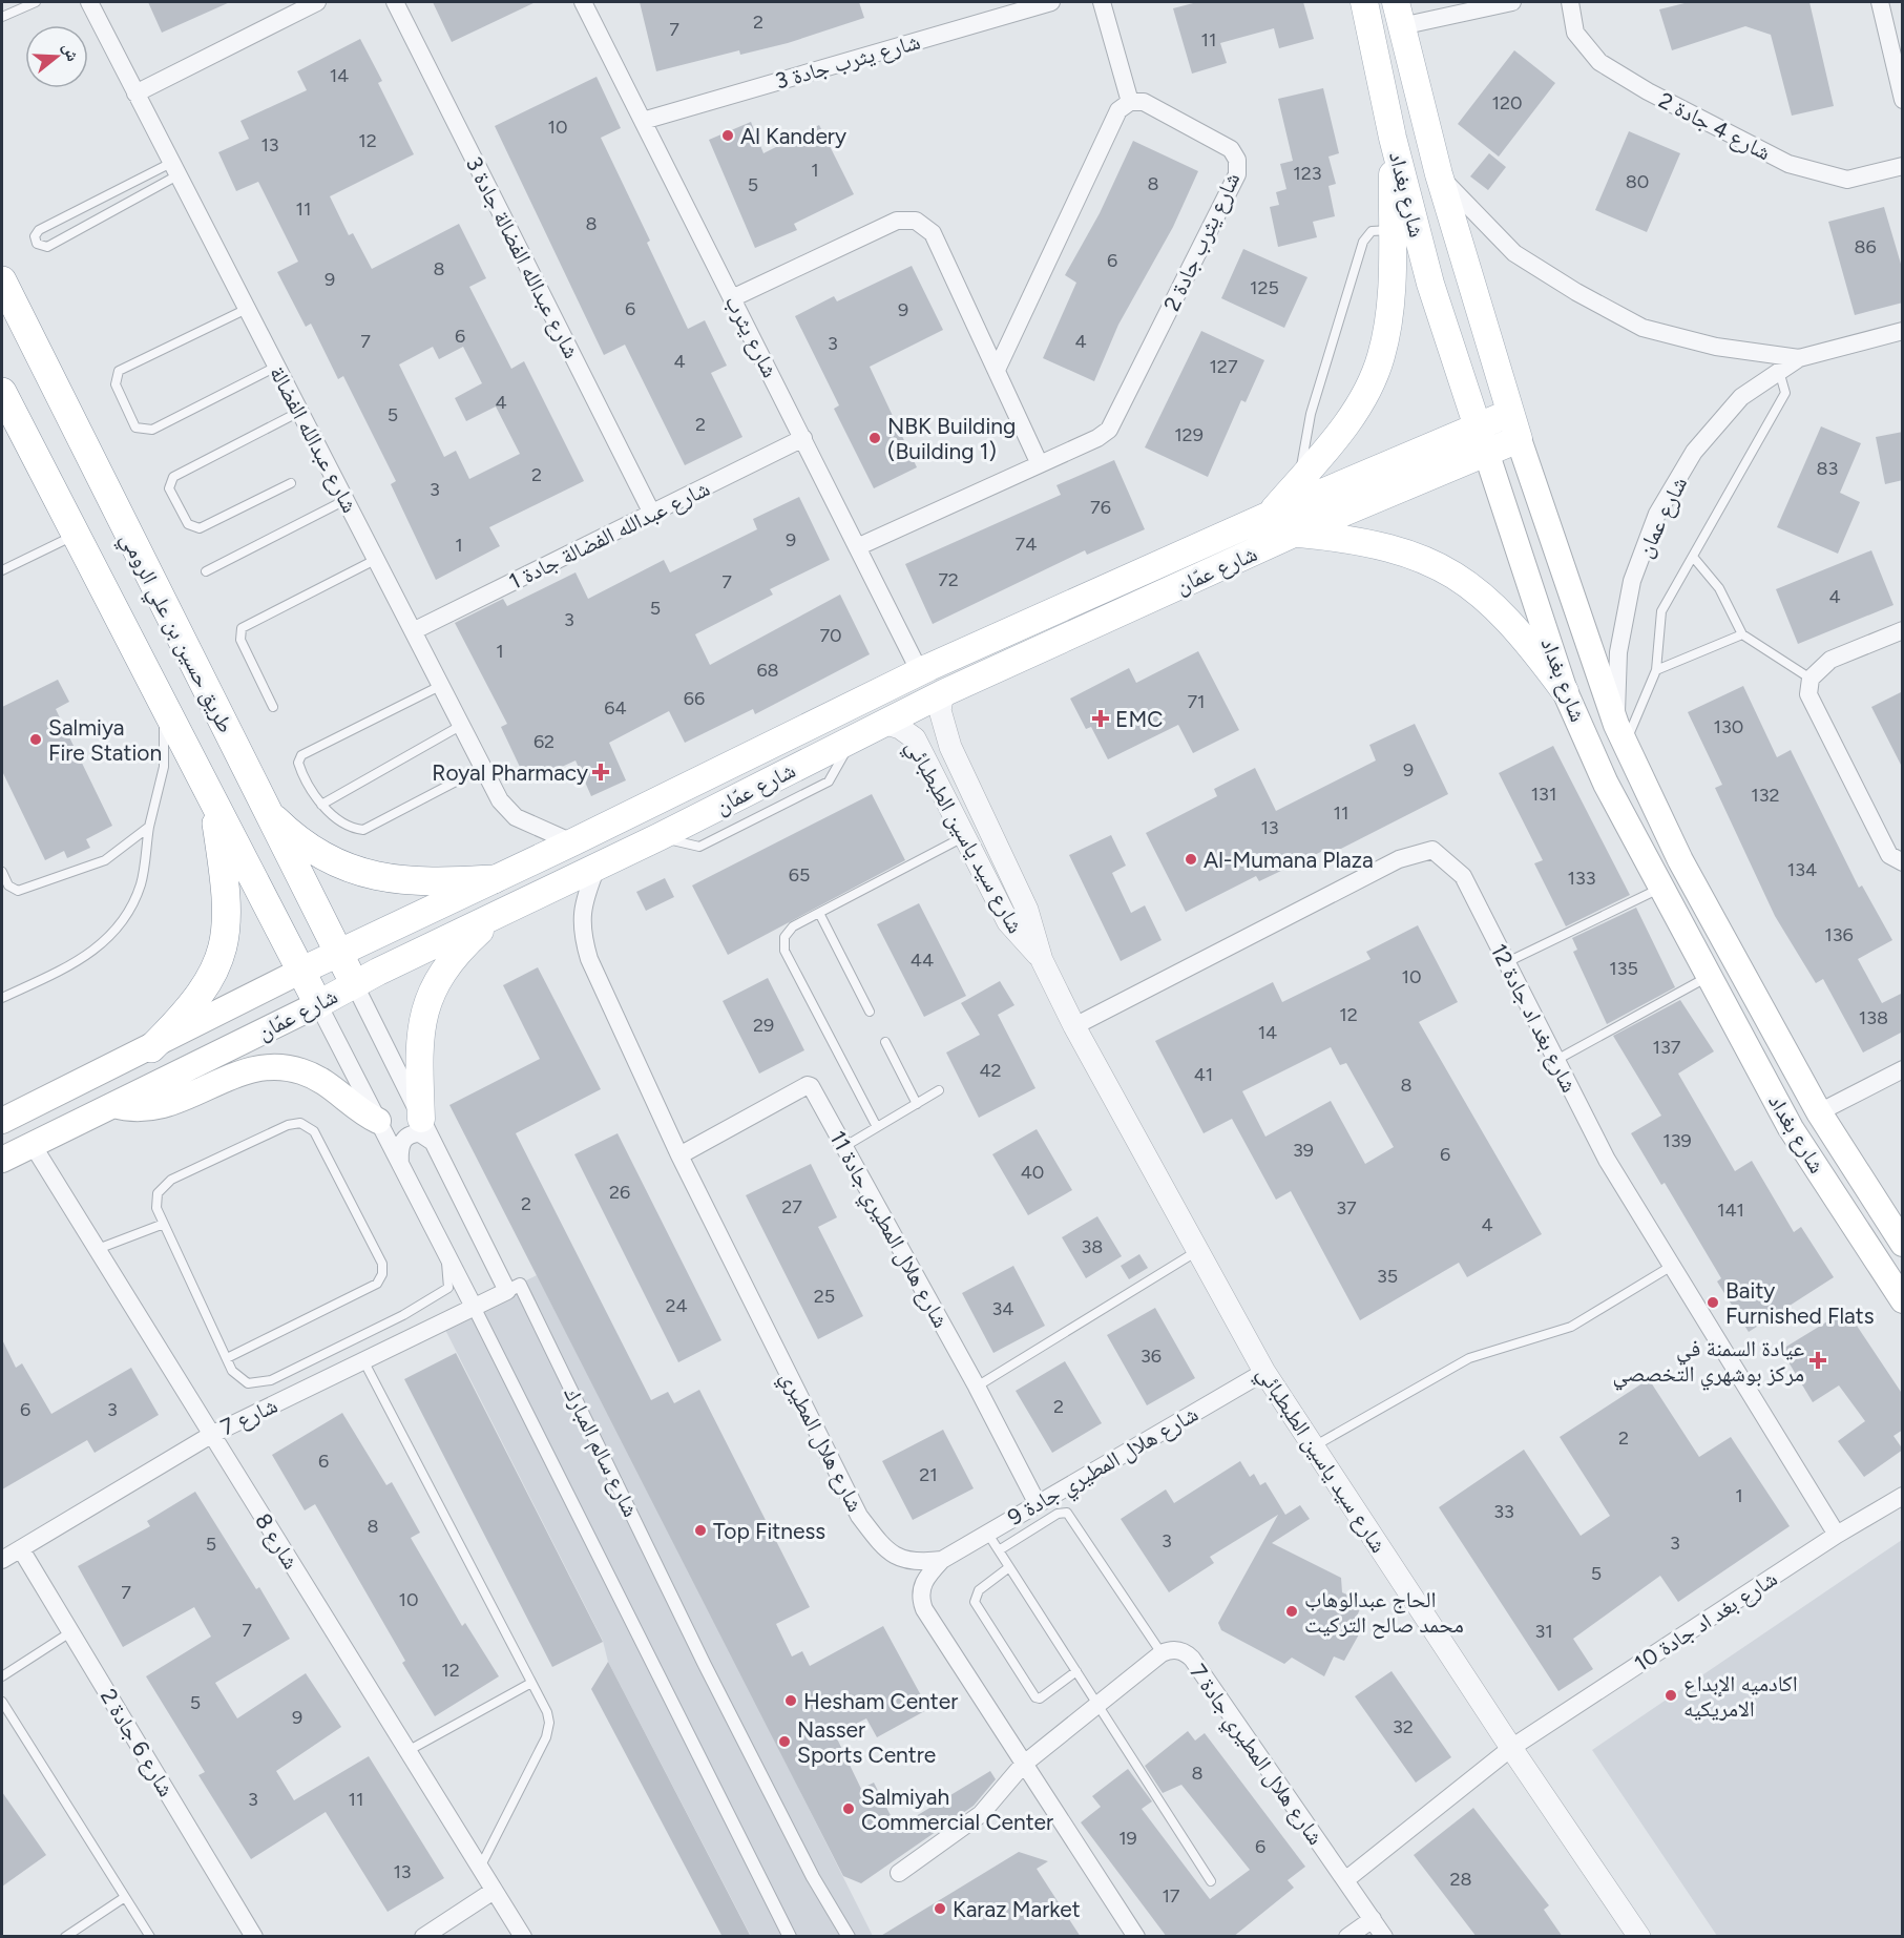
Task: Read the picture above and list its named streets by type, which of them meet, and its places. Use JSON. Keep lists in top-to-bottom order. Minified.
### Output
{"streets":{"highway":["طريق حسين بن علي الرومي"],"main road":["شارع بغداد","شارع عمّان"],"street":["شارع يثرب جادة 3","شارع 4 جادة 2","شارع يثرب جادة 2","شارع عبدالله الفضالة جادة 3","شارع يثرب","شارع عبدالله الفضالة","شارع عمان","شارع عبدالله الفضالة جادة 1","شارع سيد ياسين الطبطبائي","شارع بغد اد جادة 12","شارع هلال المطيري جادة 11","شارع 7","شارع هلال المطيري","شارع سالم المبارك","شارع هلال المطيري جادة 9","شارع 8","شارع بغد اد جادة 10","شارع 6 جادة 2","شارع هلال المطيري جادة 7"]},"crossings":[["شارع يثرب جادة 3","شارع يثرب"],["شارع بغداد","شارع عمان"],["شارع بغداد","شارع عمّان"],["شارع يثرب جادة 2","شارع يثرب"],["شارع عبدالله الفضالة جادة 3","شارع عبدالله الفضالة جادة 1"],["شارع يثرب","شارع عبدالله الفضالة جادة 1"],["شارع يثرب","شارع عمّان"],["شارع عبدالله الفضالة","شارع عبدالله الفضالة جادة 1"],["شارع عبدالله الفضالة","شارع عمّان"],["شارع عمّان","طريق حسين بن علي الرومي"],["شارع عمّان","شارع سيد ياسين الطبطبائي"],["شارع عمّان","شارع هلال المطيري"],["شارع عمّان","شارع 8"],["شارع سيد ياسين الطبطبائي","شارع بغد اد جادة 12"],["شارع سيد ياسين الطبطبائي","شارع هلال المطيري جادة 9"],["شارع سيد ياسين الطبطبائي","شارع بغد اد جادة 10"],["شارع بغد اد جادة 12","شارع بغد اد جادة 10"],["شارع هلال المطيري جادة 11","شارع هلال المطيري"],["شارع هلال المطيري جادة 11","شارع هلال المطيري جادة 9"],["شارع 7","شارع سالم المبارك"],["شارع 7","شارع 8"],["شارع 7","شارع 6 جادة 2"],["شارع هلال المطيري","شارع هلال المطيري جادة 9"]],"places":{"other":["Al Kandery","NBK Building (Building 1)","Salmiya Fire Station","Al-Mumana Plaza","Baity Furnished Flats","Top Fitness","الحاج عبدالوهاب محمد صالح التركيت","اكادميه الإبداع الامريكيه","Hesham Center","Nasser Sports Centre","Salmiyah Commercial Center","Karaz Market"],"health":["EMC","Royal Pharmacy","عيادة السمنة في مركز بوشهري التخصصي"]},"house_numbers":["2","7","11","14","120","10","12","13","1","123","80","8","5","11","8","86","6","8","9","125","6","9","6","7","4","3","4","127","4","5","2","129","83","2","3","76","9","74","1","72","7","4","5","3","70","1","68","66","71","64","130","62","9","131","132","11","13","134","65","133","136","44","135","10","12","138","29","14","137","42","41","8","139","39","6","40","26","2","27","37","141","4","38","35","25","24","34","36","2","6","3","2","6","21","1","33","8","3","3","5","5","7","10","7","31","12","5","9","32","8","3","11","19","6","13","28","17"],"north":"right"}
